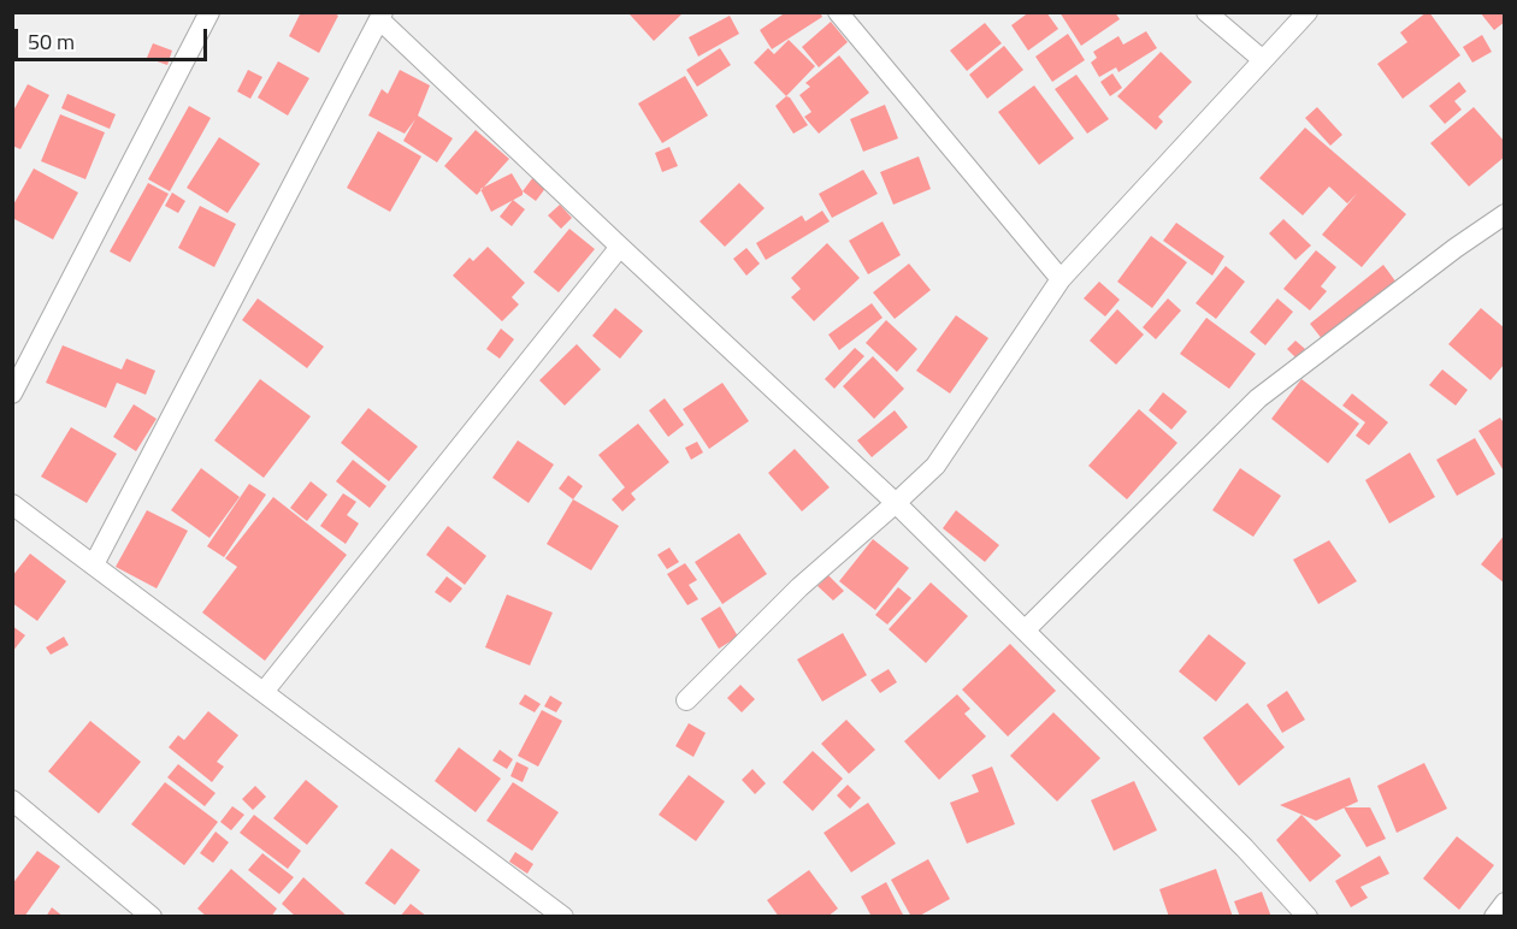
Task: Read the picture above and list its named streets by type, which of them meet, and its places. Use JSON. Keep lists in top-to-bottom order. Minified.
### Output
{"scale_bar":"50 m"}
